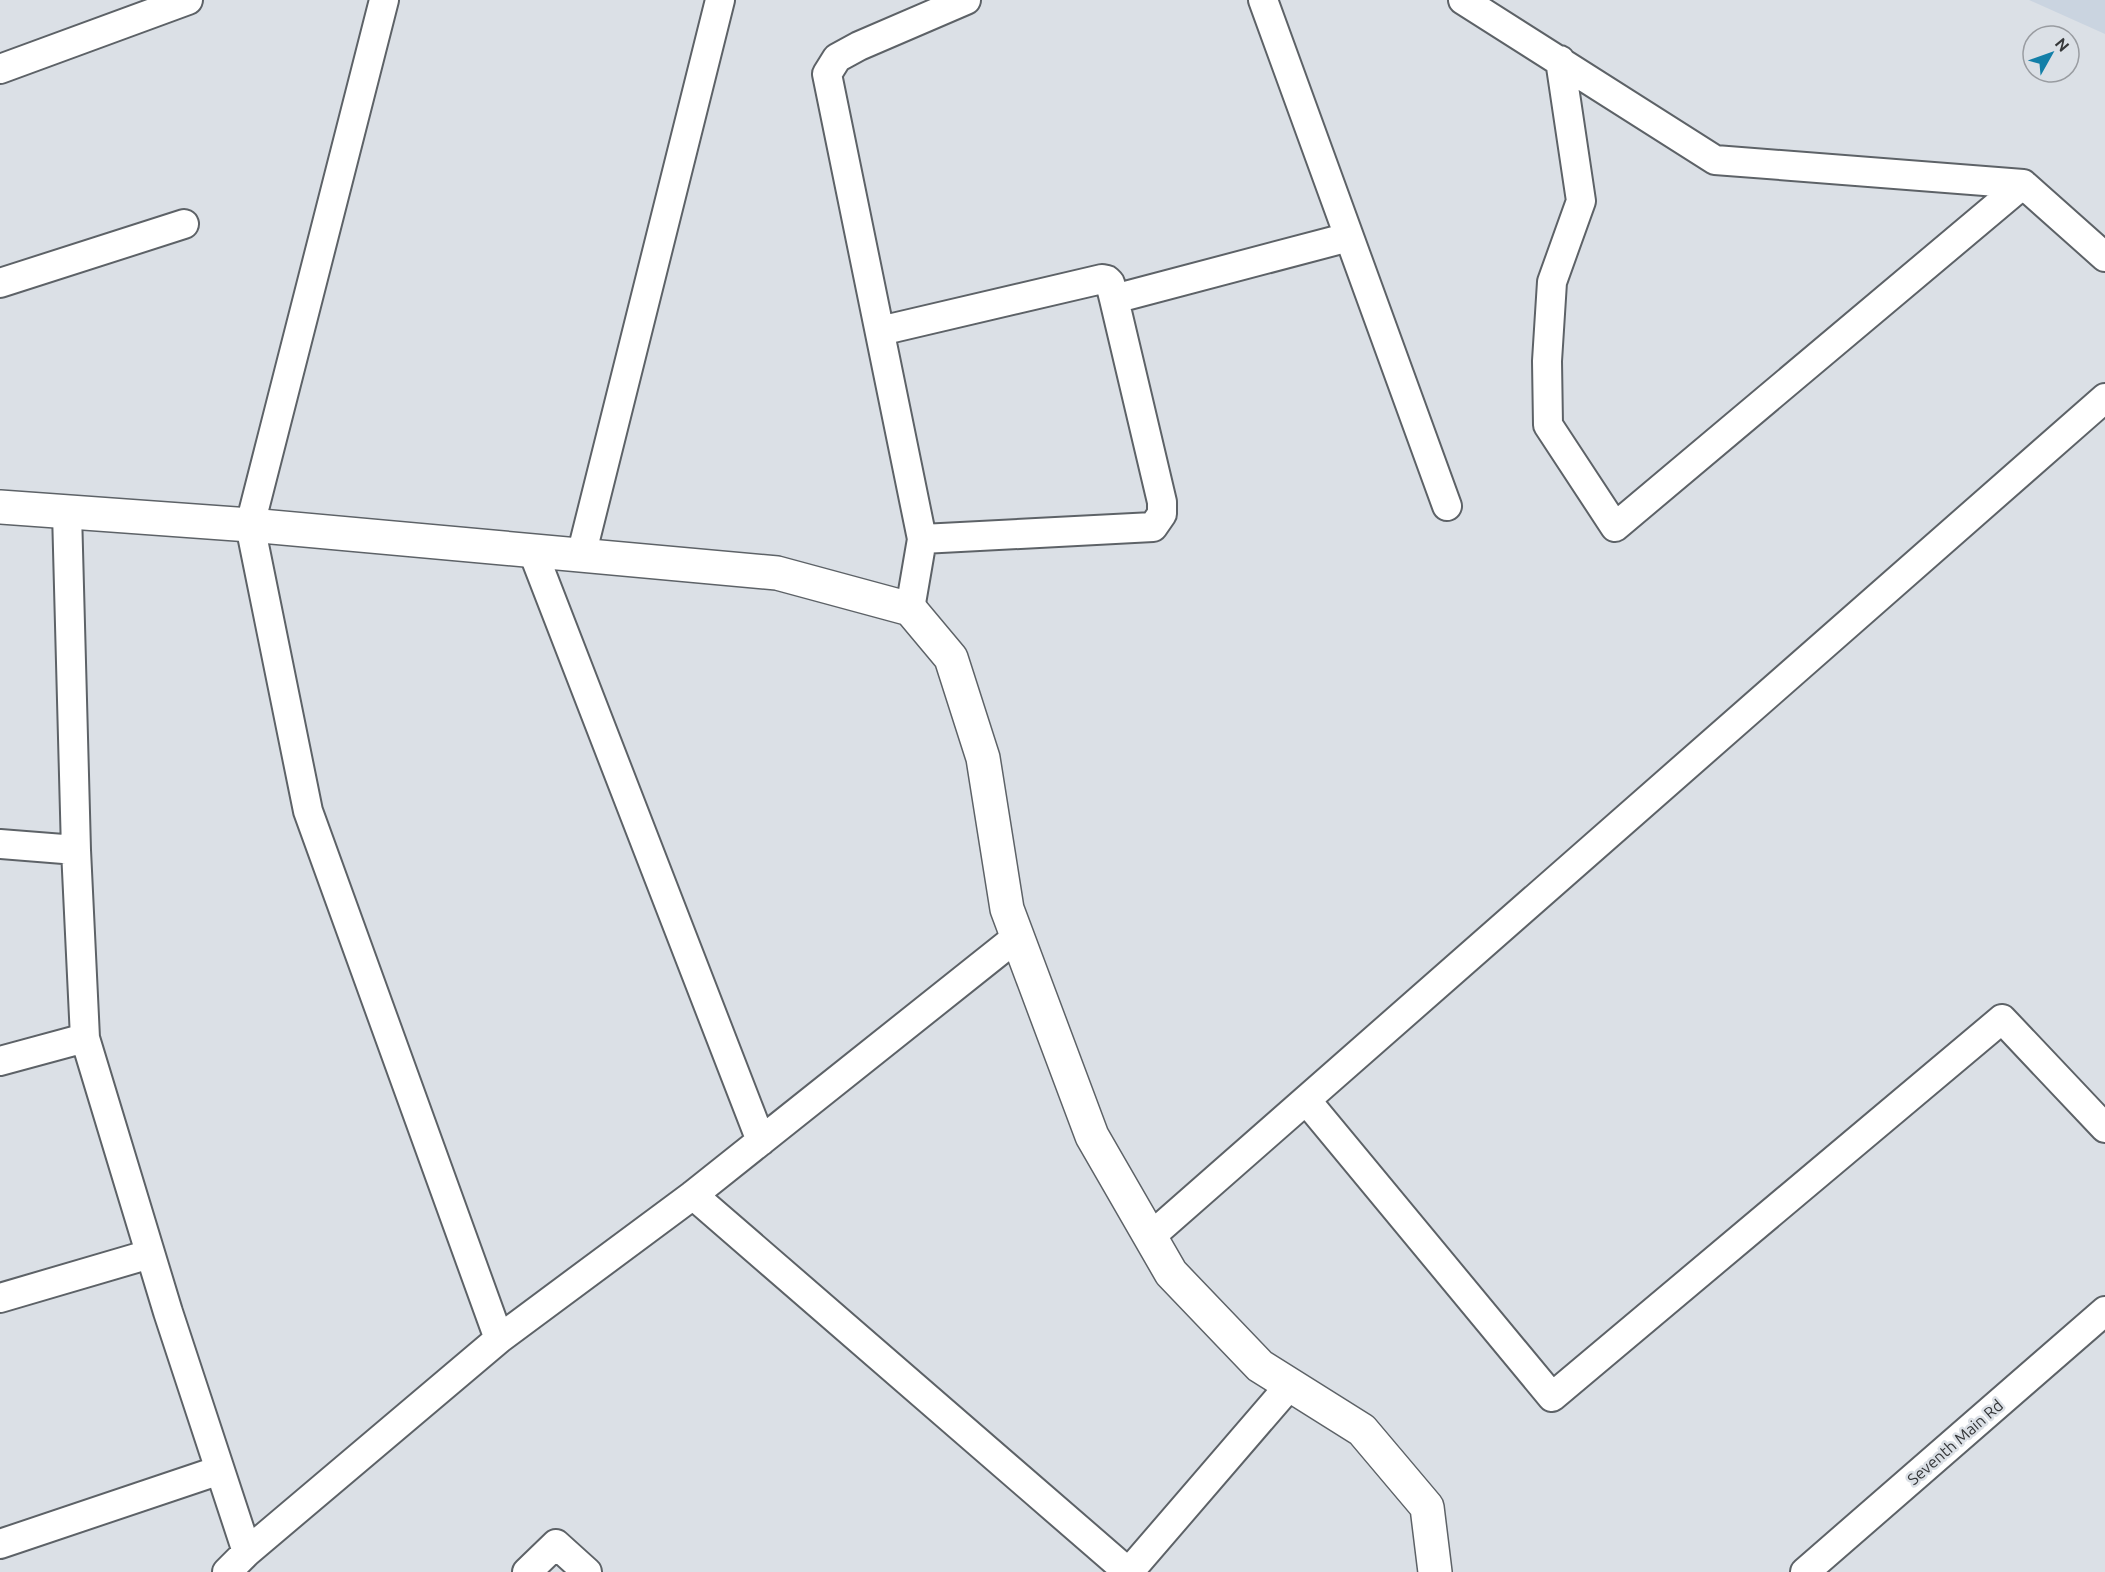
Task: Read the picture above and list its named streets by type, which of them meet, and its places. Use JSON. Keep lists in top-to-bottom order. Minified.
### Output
{"streets":{"street":["Seventh Main Rd"]},"north":"top right"}
